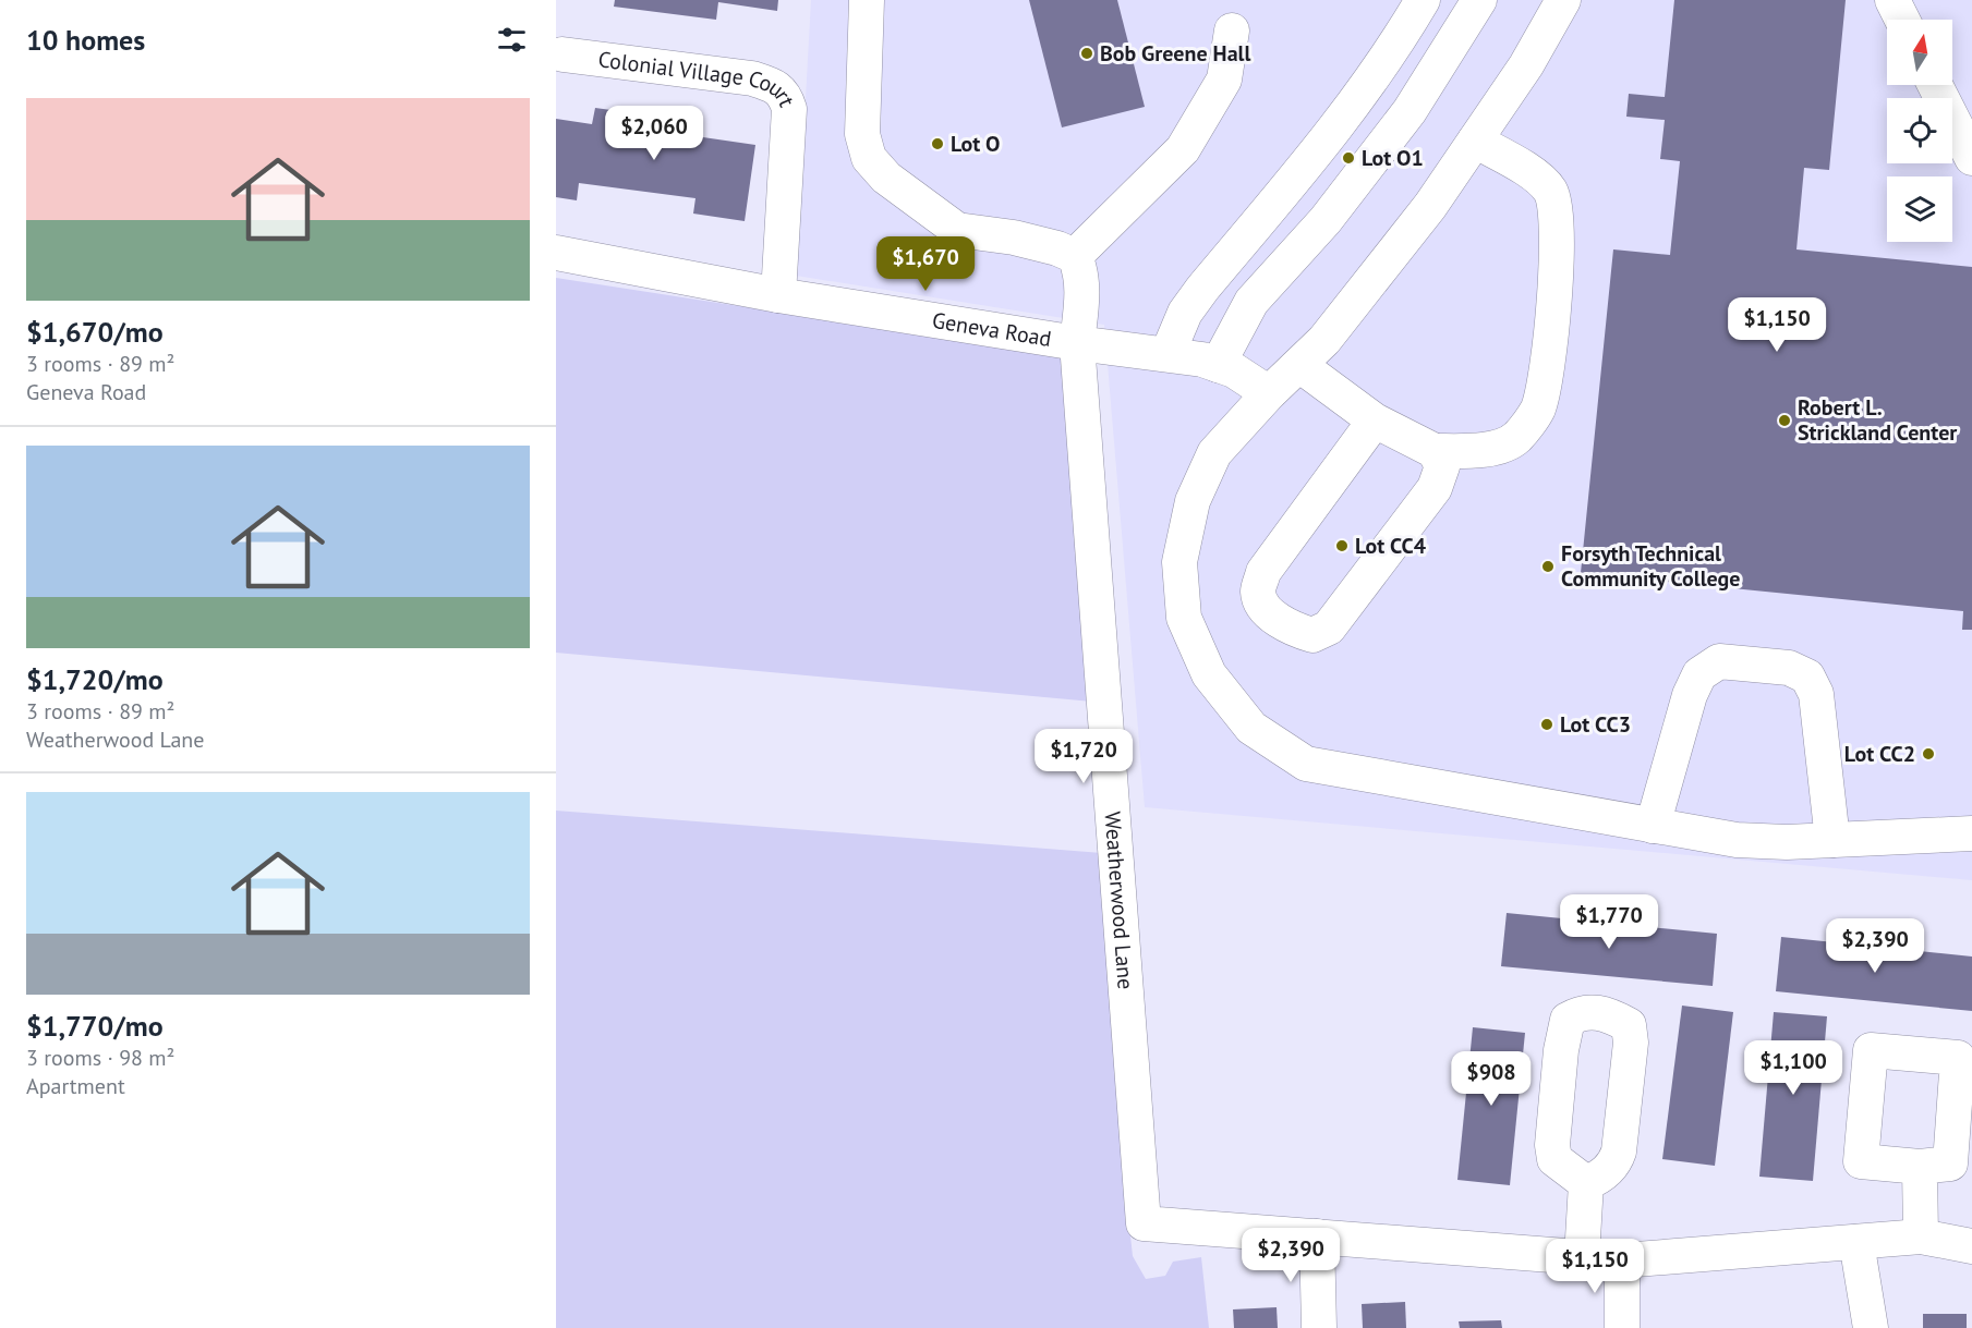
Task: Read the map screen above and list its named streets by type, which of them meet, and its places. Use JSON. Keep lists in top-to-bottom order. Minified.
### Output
{"streets":{"street":["Colonial Village Court","Geneva Road","Weatherwood Lane"]},"crossings":[["Colonial Village Court","Geneva Road"],["Geneva Road","Weatherwood Lane"]],"places":["Bob Greene Hall","Lot O","Lot O1","Robert L. Strickland Center","Lot CC4","Forsyth Technical Community College","Lot CC3","Lot CC2"],"north":"top","page":{"heading":"10 homes","list":[{"name":"$1,670/mo","note":"3 rooms · 89 m² · Geneva Road"},{"name":"$1,720/mo","note":"3 rooms · 89 m² · Weatherwood Lane"},{"name":"$1,770/mo","note":"3 rooms · 98 m² · Apartment"}],"price":["$2,060","$1,670","$1,150","$1,720","$1,770","$2,390","$1,100","$908","$2,390","$1,150"]}}
